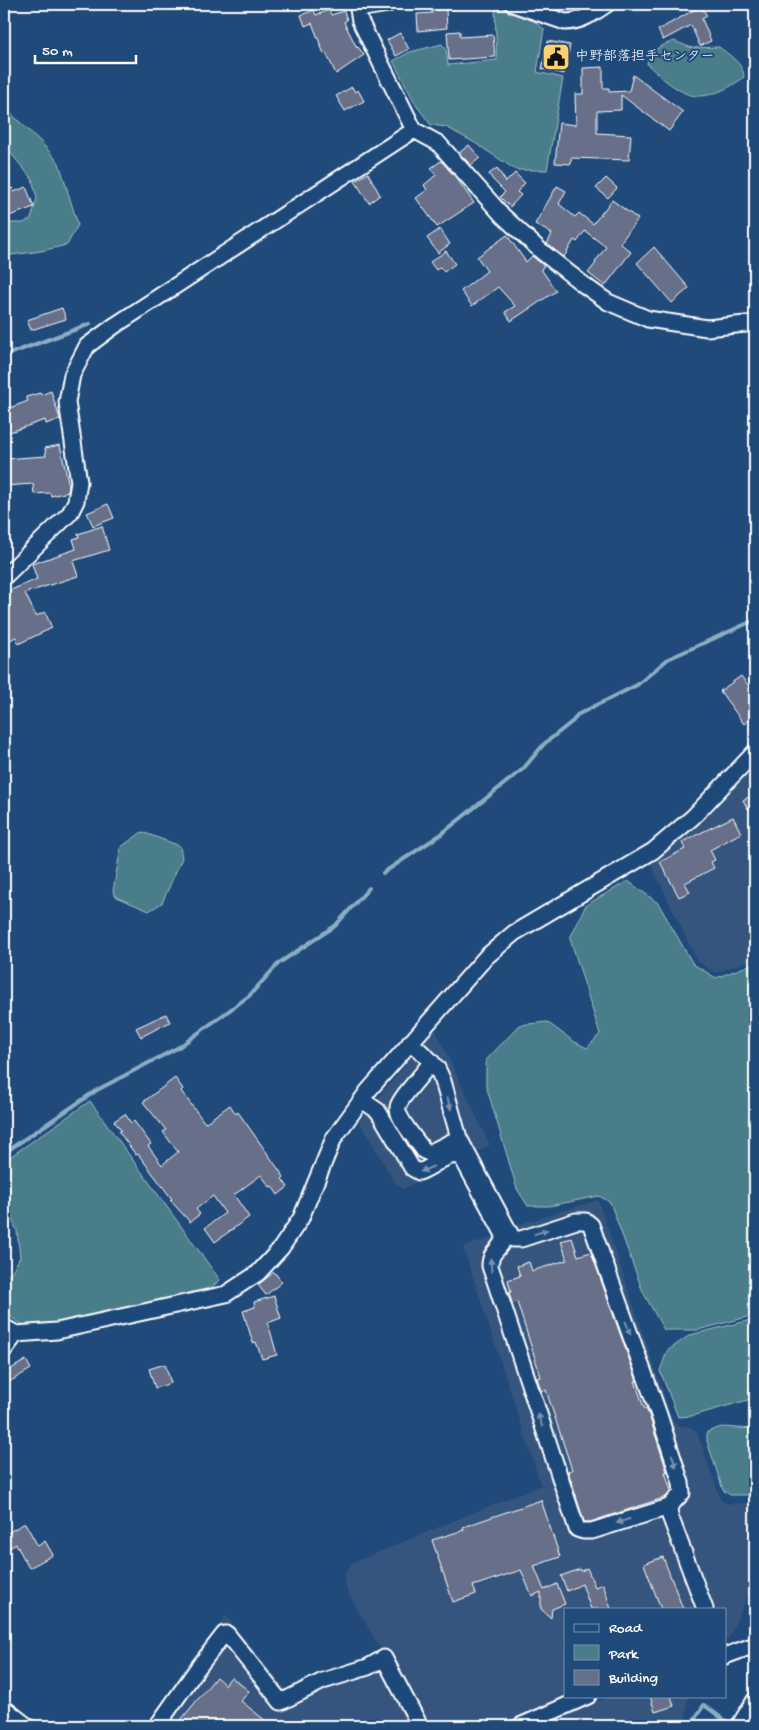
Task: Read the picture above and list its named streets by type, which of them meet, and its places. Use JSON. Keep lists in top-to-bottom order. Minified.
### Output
{"places":{"public building":["中野部落担手センター"]},"legend":["Road","Park","Building"],"scale_bar":"50 m"}
